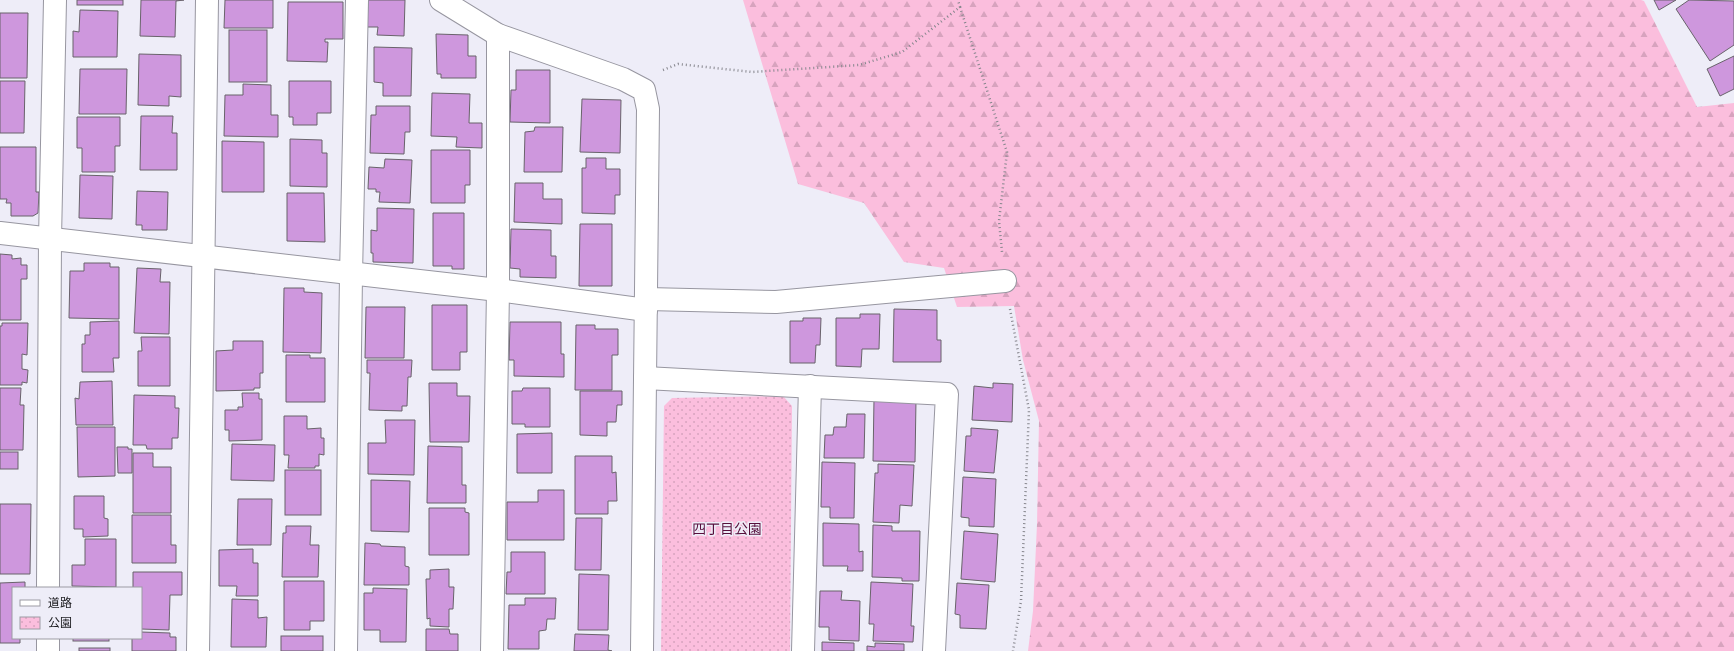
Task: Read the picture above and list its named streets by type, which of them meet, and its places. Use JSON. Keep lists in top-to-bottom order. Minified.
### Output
{"parks":["四丁目公園"],"legend":["道路","公園"]}
